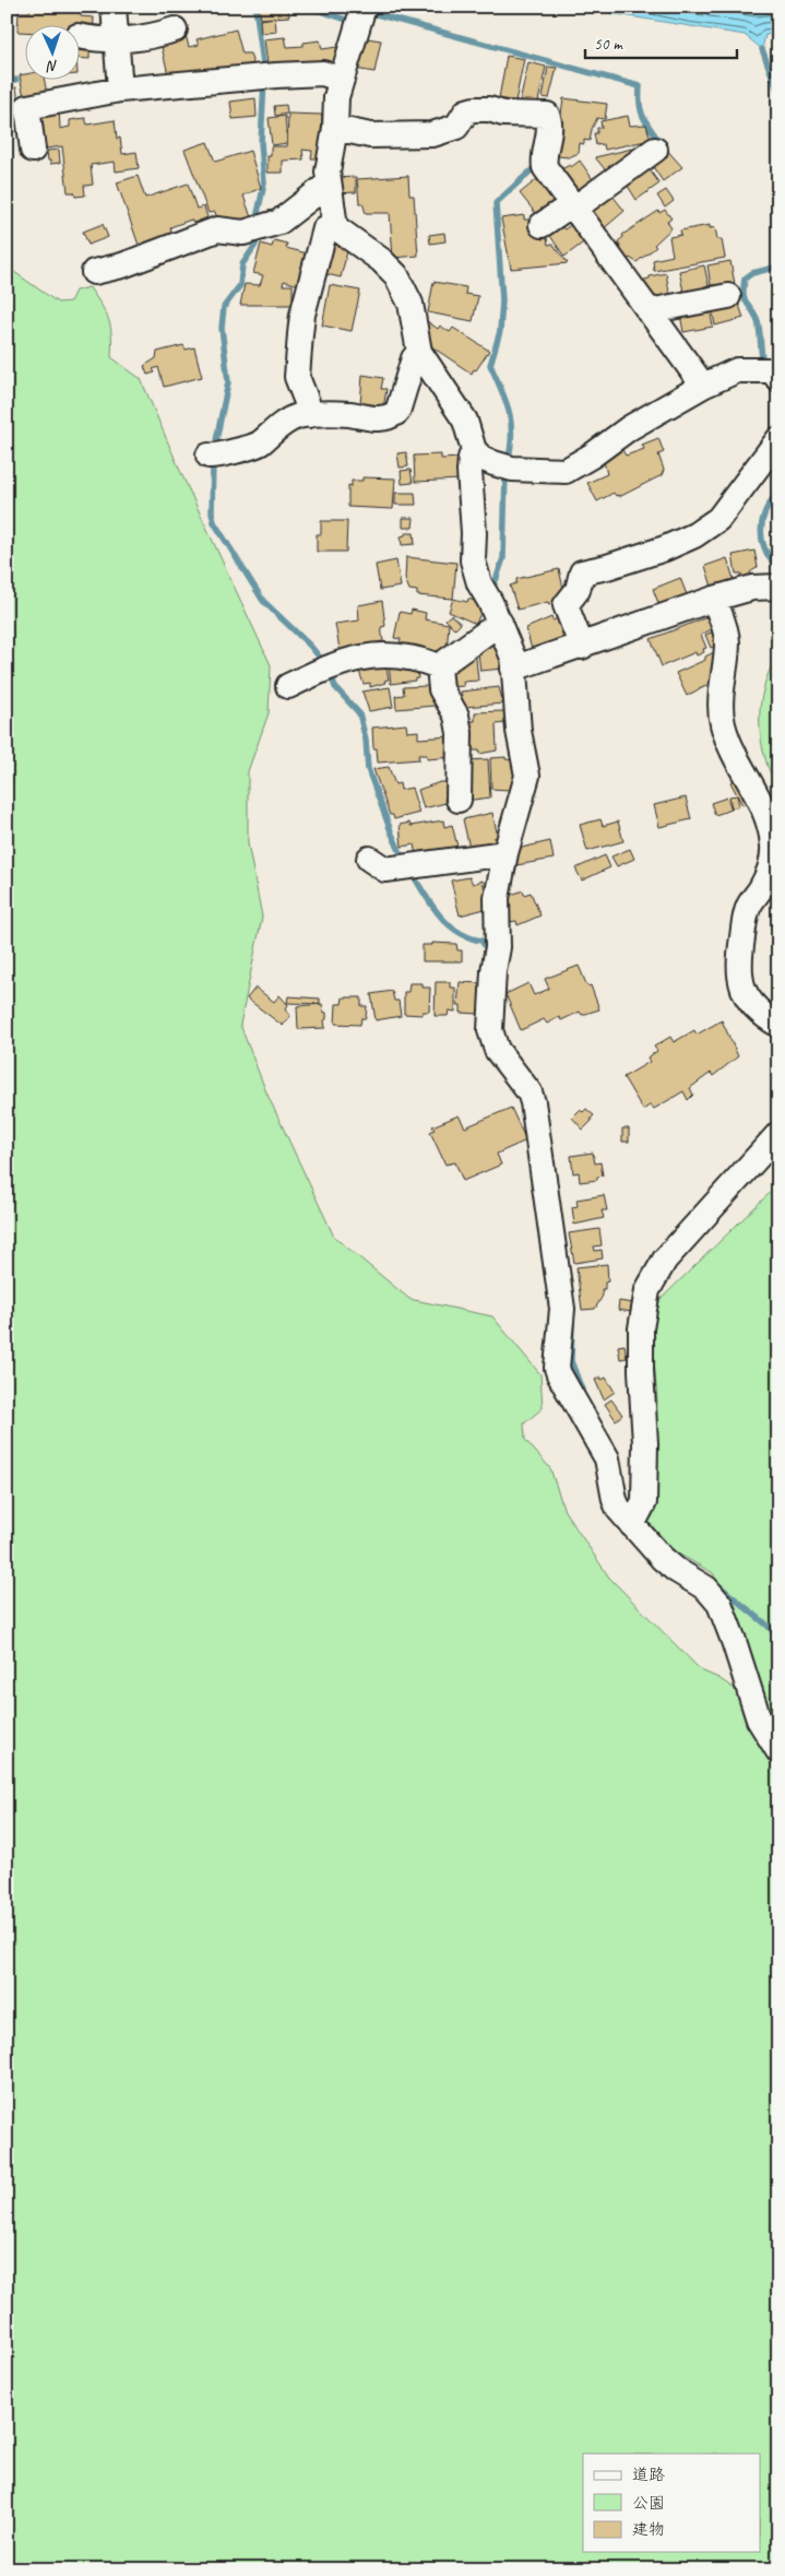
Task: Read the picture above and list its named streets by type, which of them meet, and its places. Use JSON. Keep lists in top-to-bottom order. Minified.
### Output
{"legend":["道路","公園","建物"],"scale_bar":"50 m","north":"bottom"}
